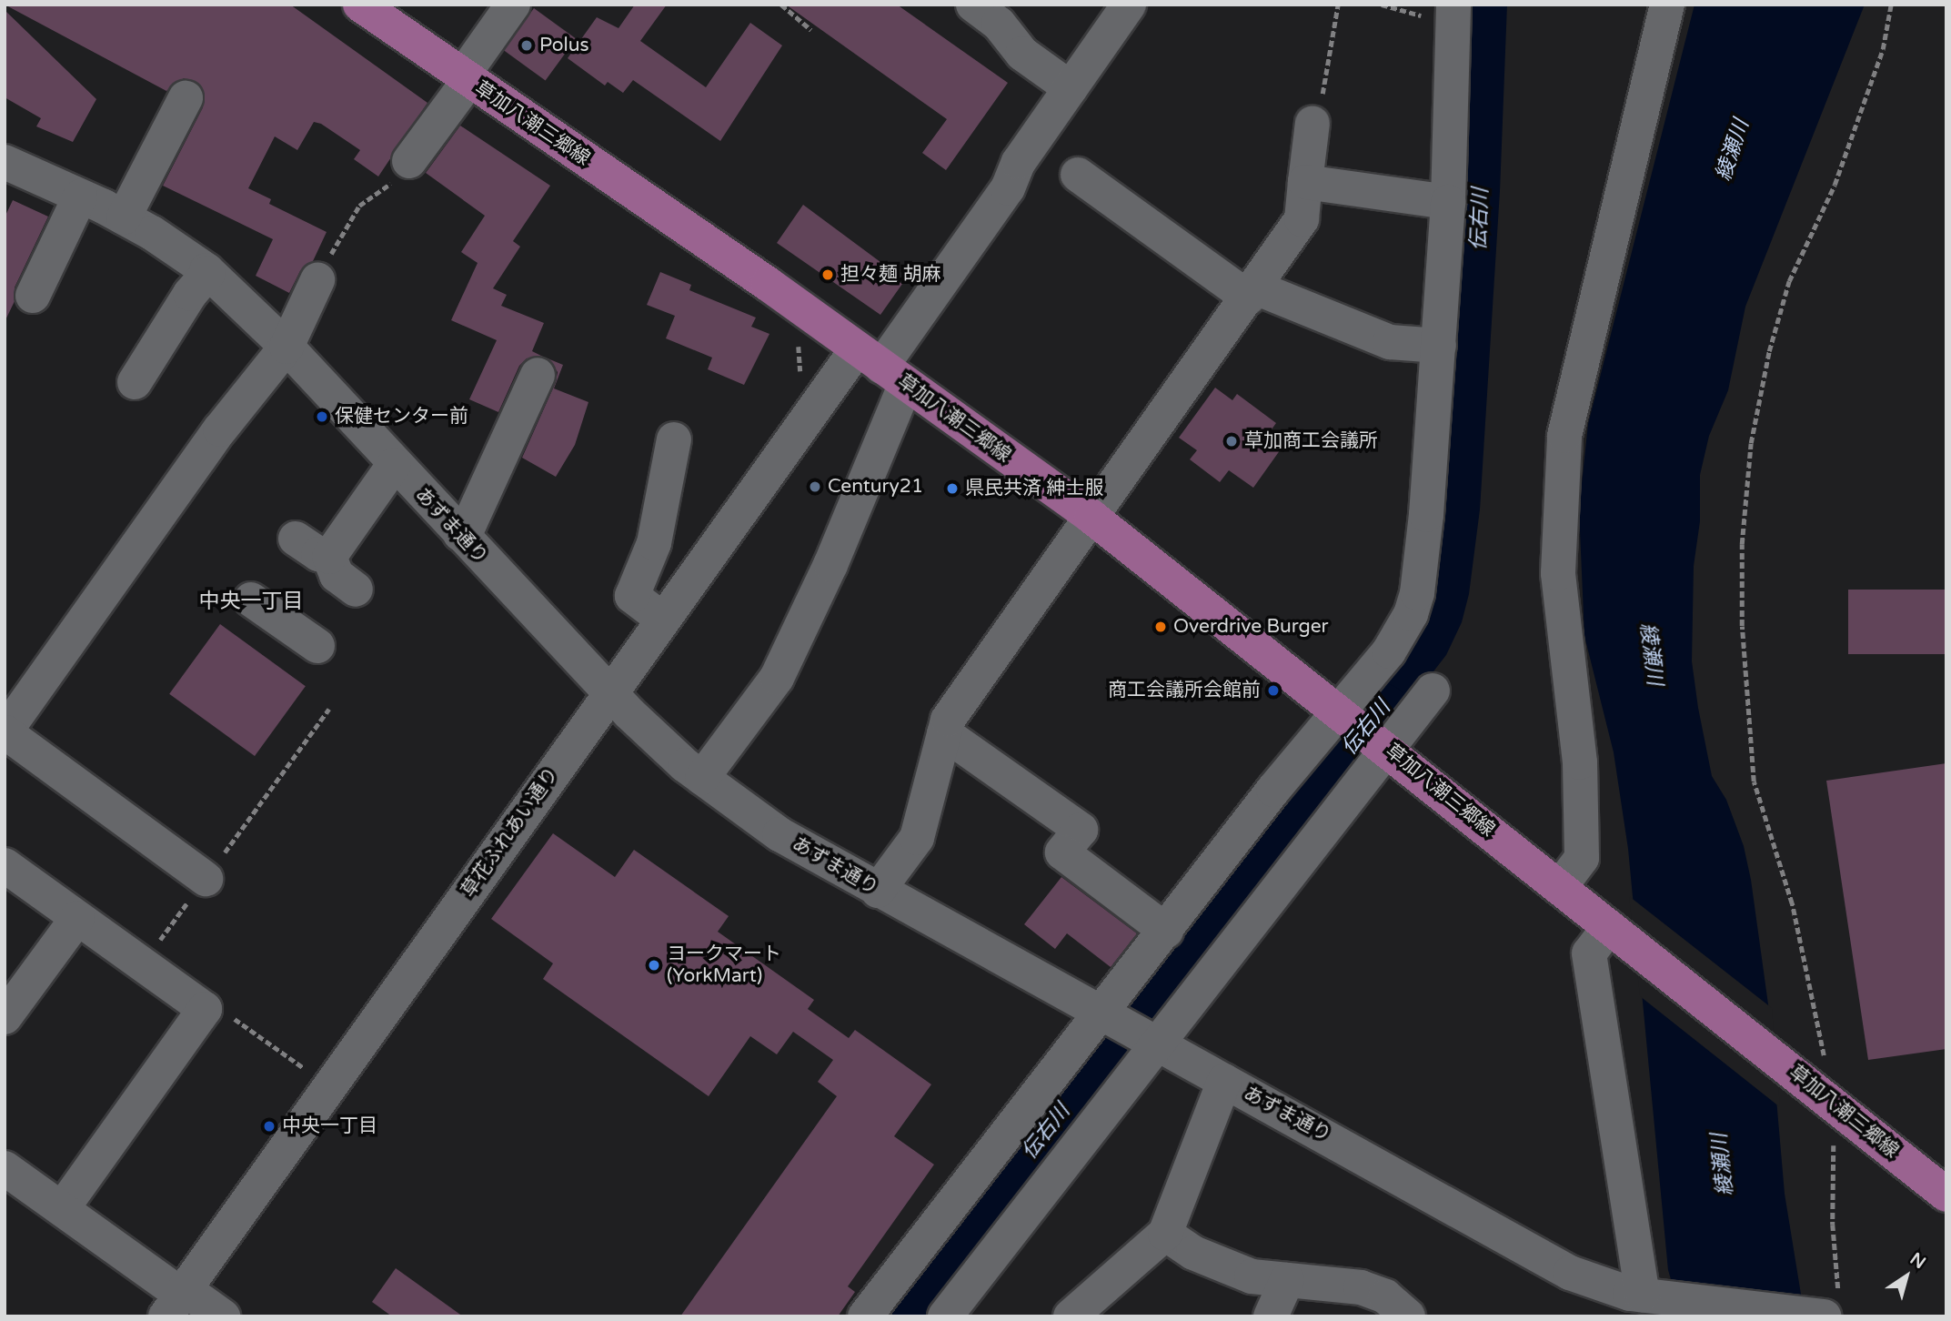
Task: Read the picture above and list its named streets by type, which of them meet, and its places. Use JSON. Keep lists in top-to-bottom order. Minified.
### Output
{"streets":{"main road":["草加八潮三郷線"],"street":["あずま通り","草花ふれあい通り"]},"crossings":[["草加八潮三郷線","草花ふれあい通り"],["あずま通り","草花ふれあい通り"]],"districts":["中央一丁目"],"water":["綾瀬川","伝右川"],"places":["Polus","担々麺 胡麻","保健センター前","草加商工会議所","Century21","県民共済 紳士服","Overdrive Burger","商工会議所会館前","ヨークマート (YorkMart)","中央一丁目"],"north":"top right"}
